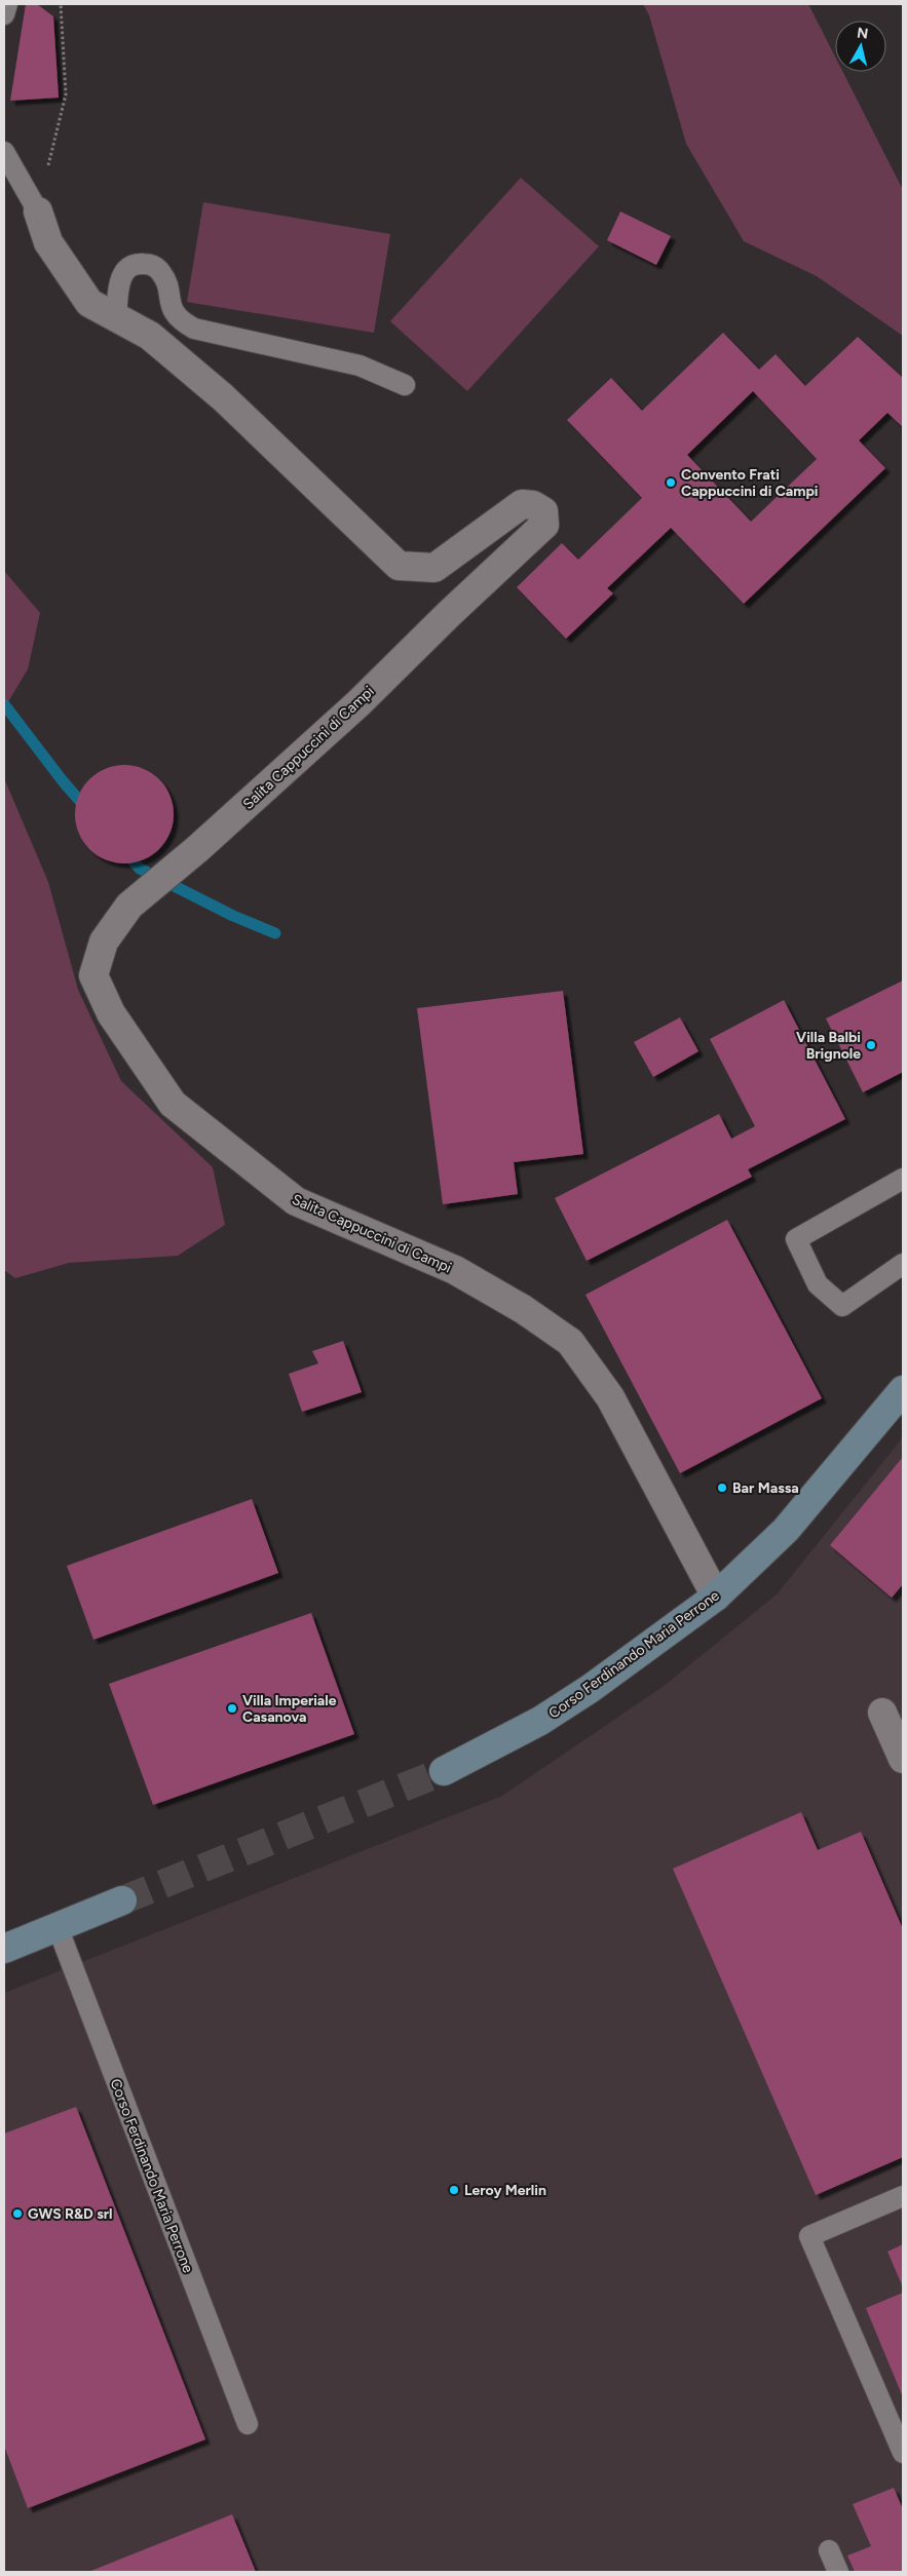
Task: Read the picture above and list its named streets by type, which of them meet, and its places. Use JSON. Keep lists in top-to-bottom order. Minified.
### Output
{"streets":{"main road":["Corso Ferdinando Maria Perrone"],"street":["Salita Cappuccini di Campi"]},"crossings":[["Salita Cappuccini di Campi","Corso Ferdinando Maria Perrone"]],"places":["Convento Frati Cappuccini di Campi","Villa Balbi Brignole","Bar Massa","Villa Imperiale Casanova","Leroy Merlin","GWS R&D srl"],"north":"top"}
